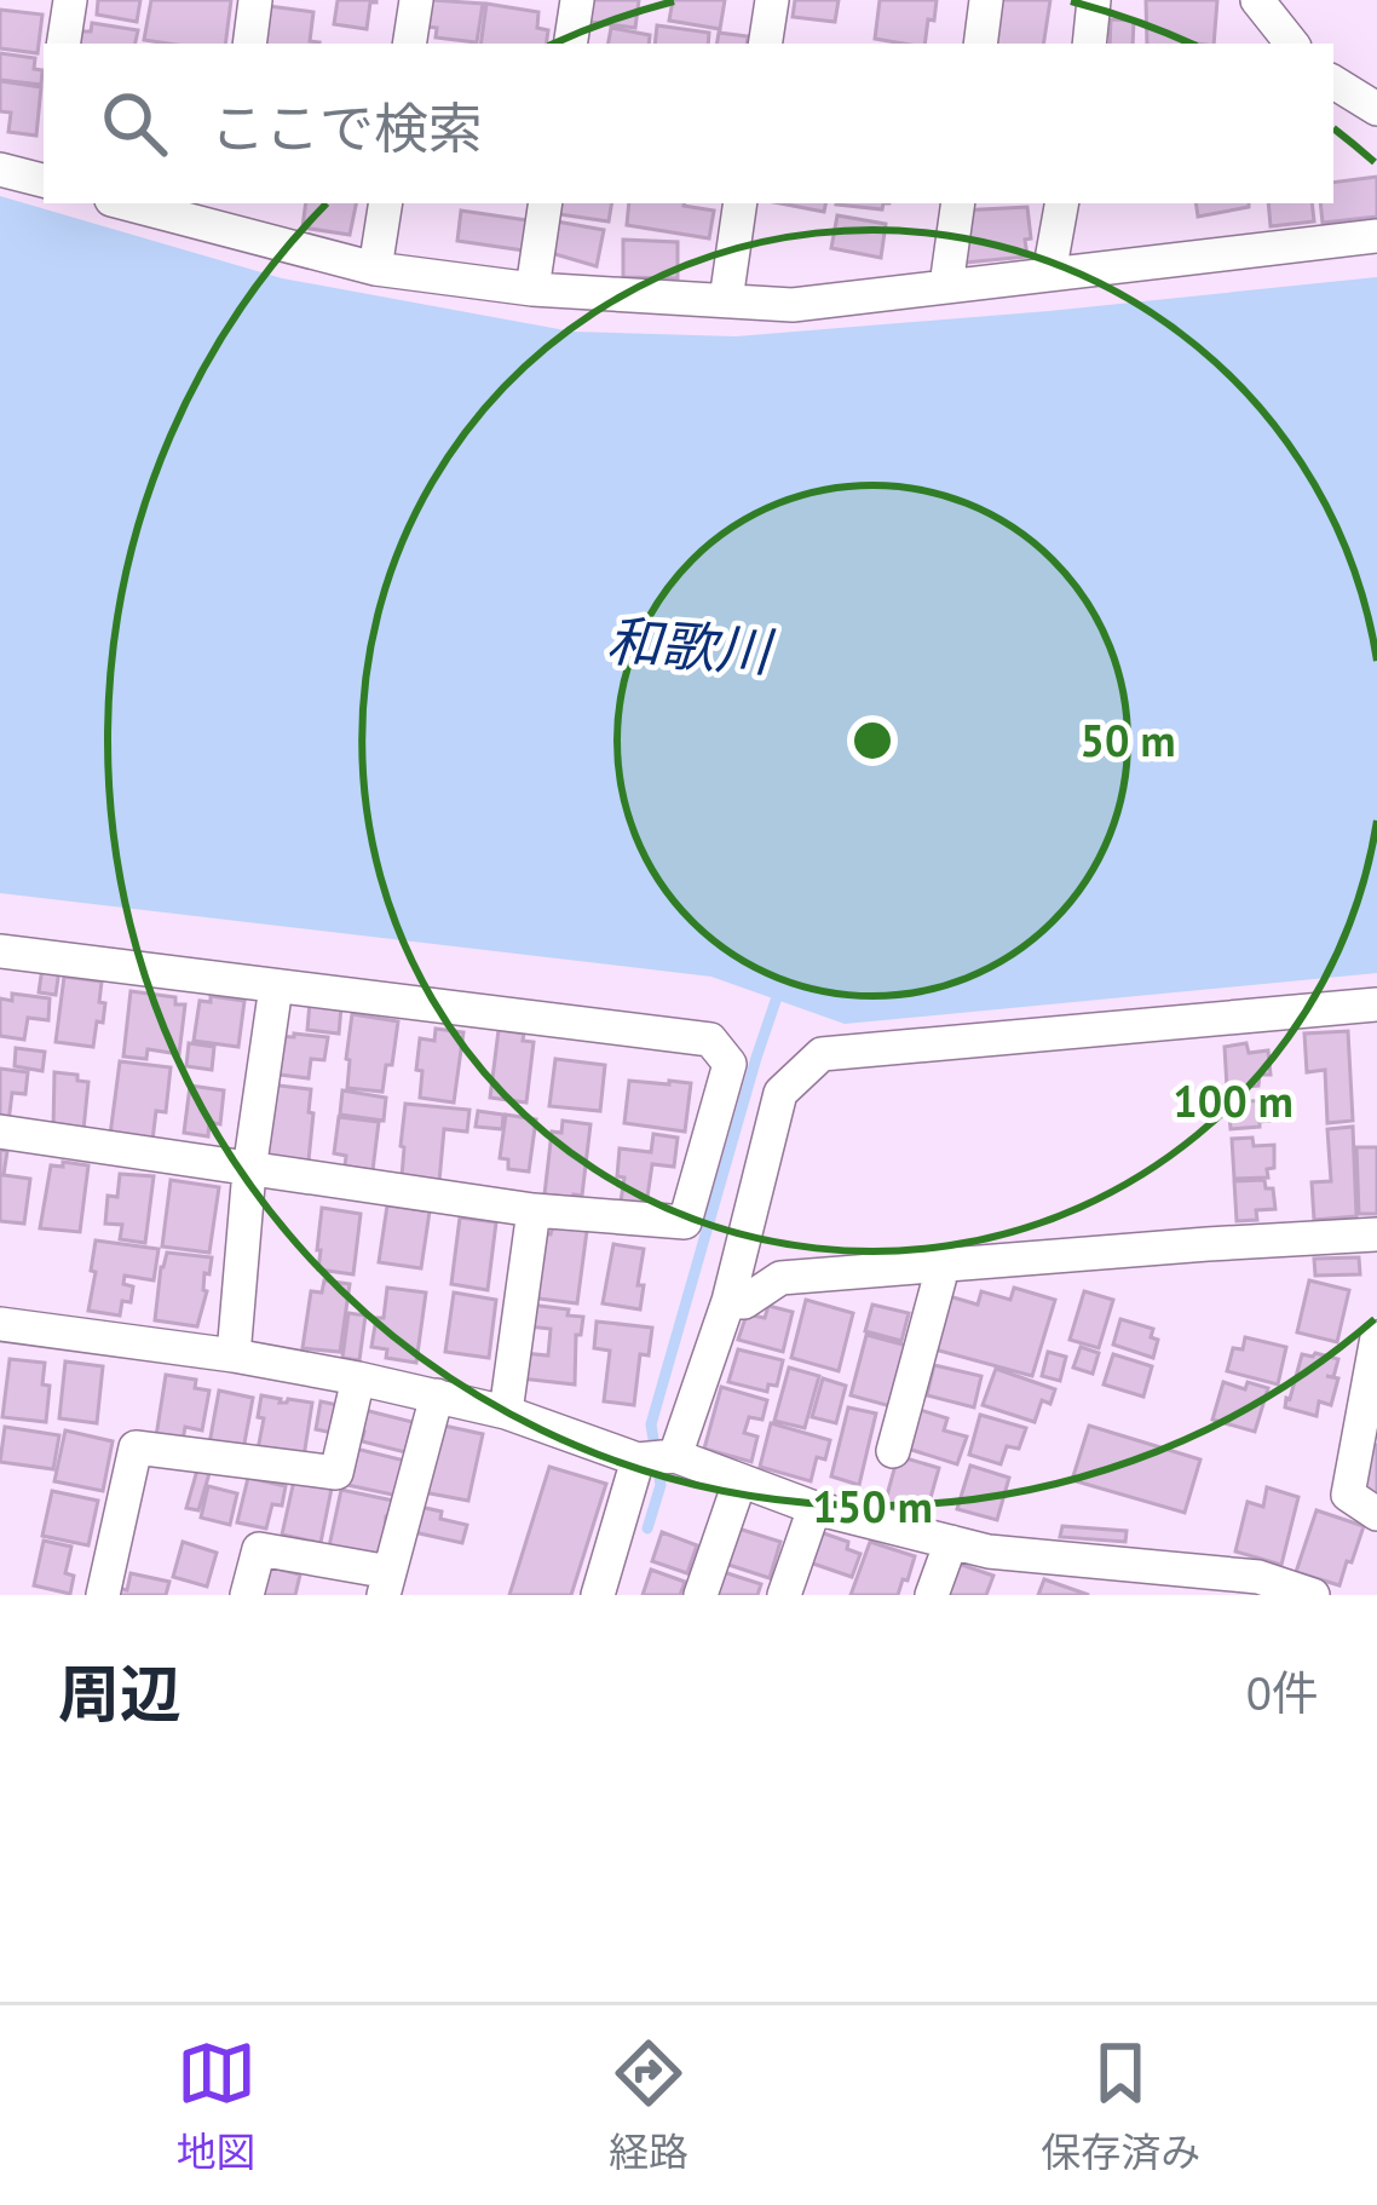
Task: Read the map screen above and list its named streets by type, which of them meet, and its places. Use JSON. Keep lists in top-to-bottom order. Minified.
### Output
{"water":["和歌川"],"page":{"search":"ここで検索","heading":["周辺","0件"],"nav":["地図","経路","保存済み"]},"rings":["50 m","100 m","150 m"]}
